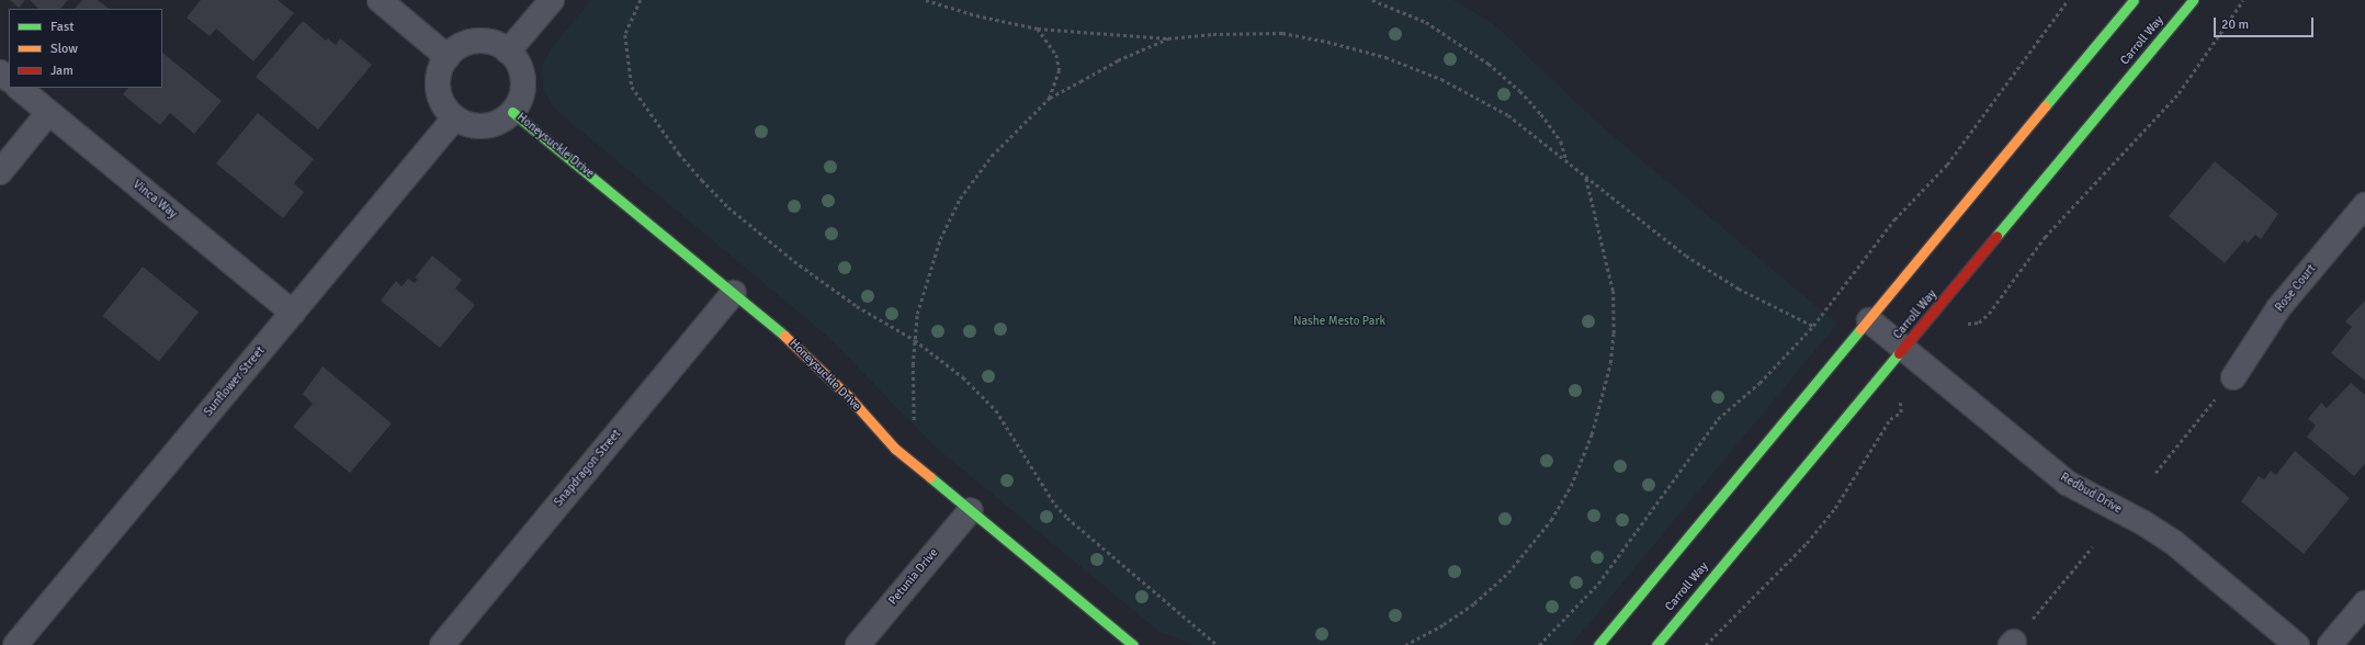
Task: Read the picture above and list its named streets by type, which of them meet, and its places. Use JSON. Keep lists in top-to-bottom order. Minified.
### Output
{"streets":{"street":["Carroll Way","Honeysuckle Drive","Vinca Way","Rose Court","Sunflower Street","Snapdragon Street","Redbud Drive","Petunia Drive"]},"crossings":[["Carroll Way","Redbud Drive"],["Honeysuckle Drive","Sunflower Street"],["Honeysuckle Drive","Snapdragon Street"],["Honeysuckle Drive","Petunia Drive"],["Vinca Way","Sunflower Street"]],"parks":["Nashe Mesto Park"],"legend":["Fast","Slow","Jam"],"scale_bar":"20 m"}
